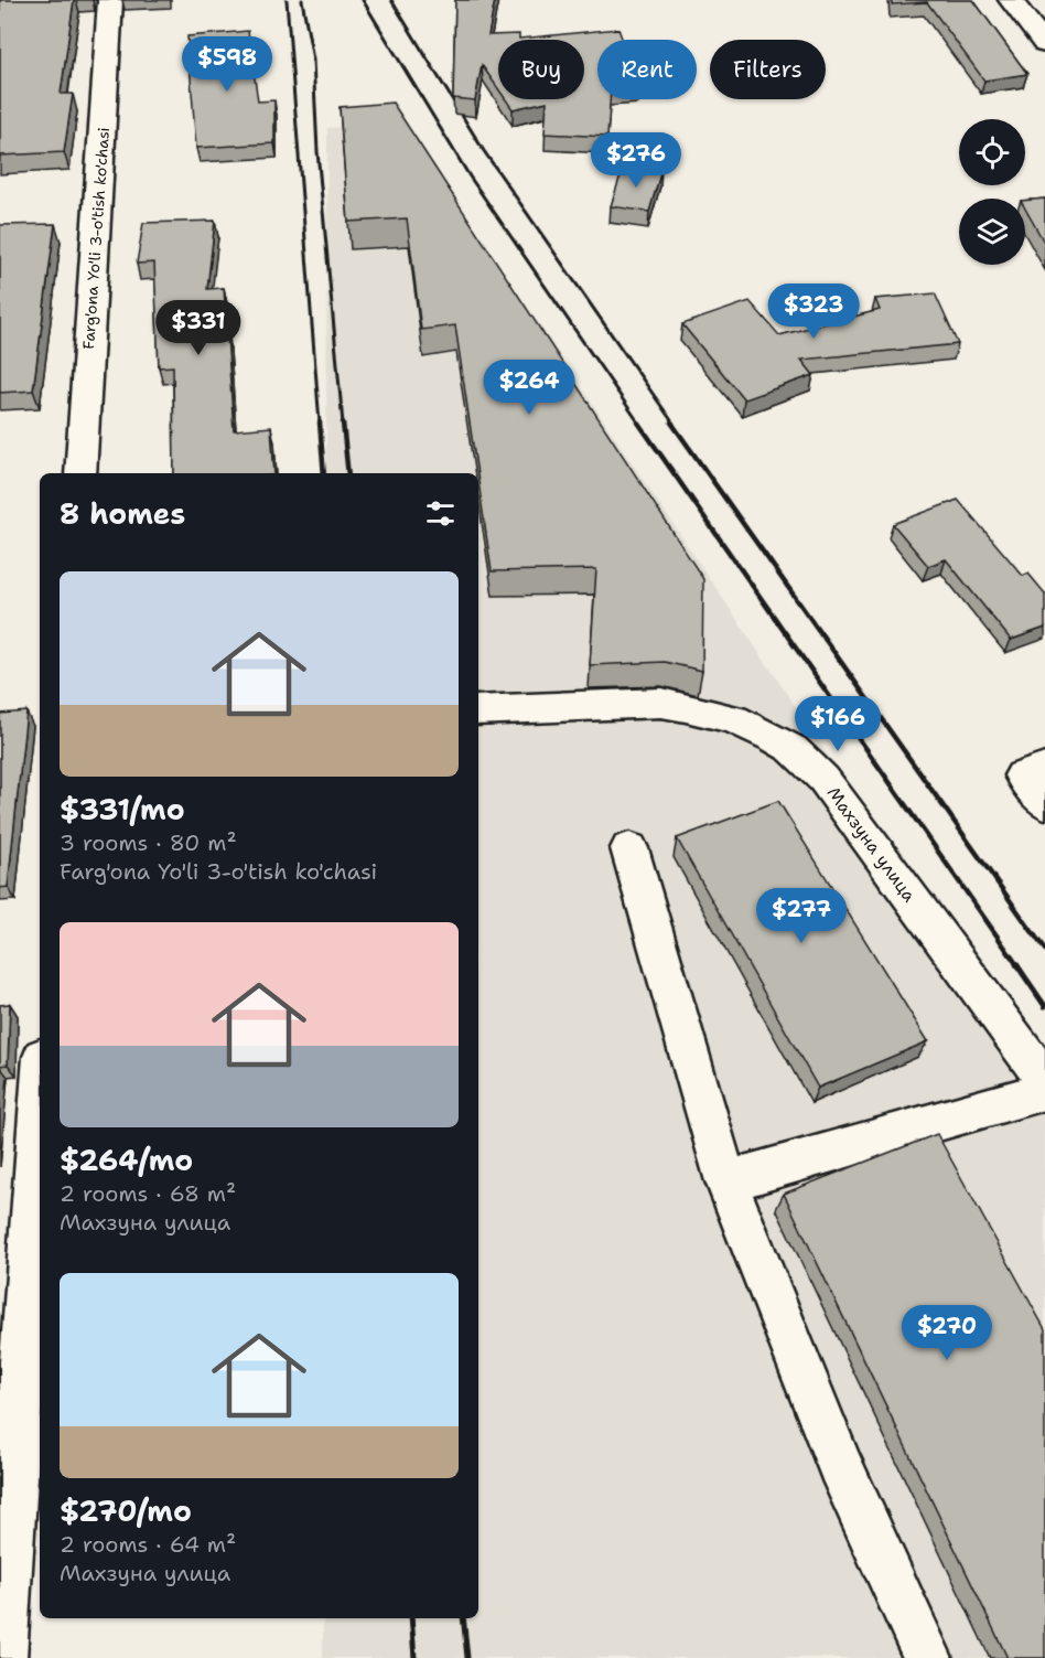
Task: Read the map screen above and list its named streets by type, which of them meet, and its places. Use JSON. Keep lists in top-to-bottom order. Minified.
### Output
{"streets":{"street":["Farg'ona Yo'li 3-o'tish ko'chasi","Махзуна улица"]},"page":{"price":["$598","$276","$323","$331","$264","$166","$277","$270"],"chip":["Buy","Rent","Filters"],"heading":"8 homes","list":[{"name":"$331/mo","note":"3 rooms · 80 m² · Farg'ona Yo'li 3-o'tish ko'chasi"},{"name":"$264/mo","note":"2 rooms · 68 m² · Махзуна улица"},{"name":"$270/mo","note":"2 rooms · 64 m² · Махзуна улица"}]}}
